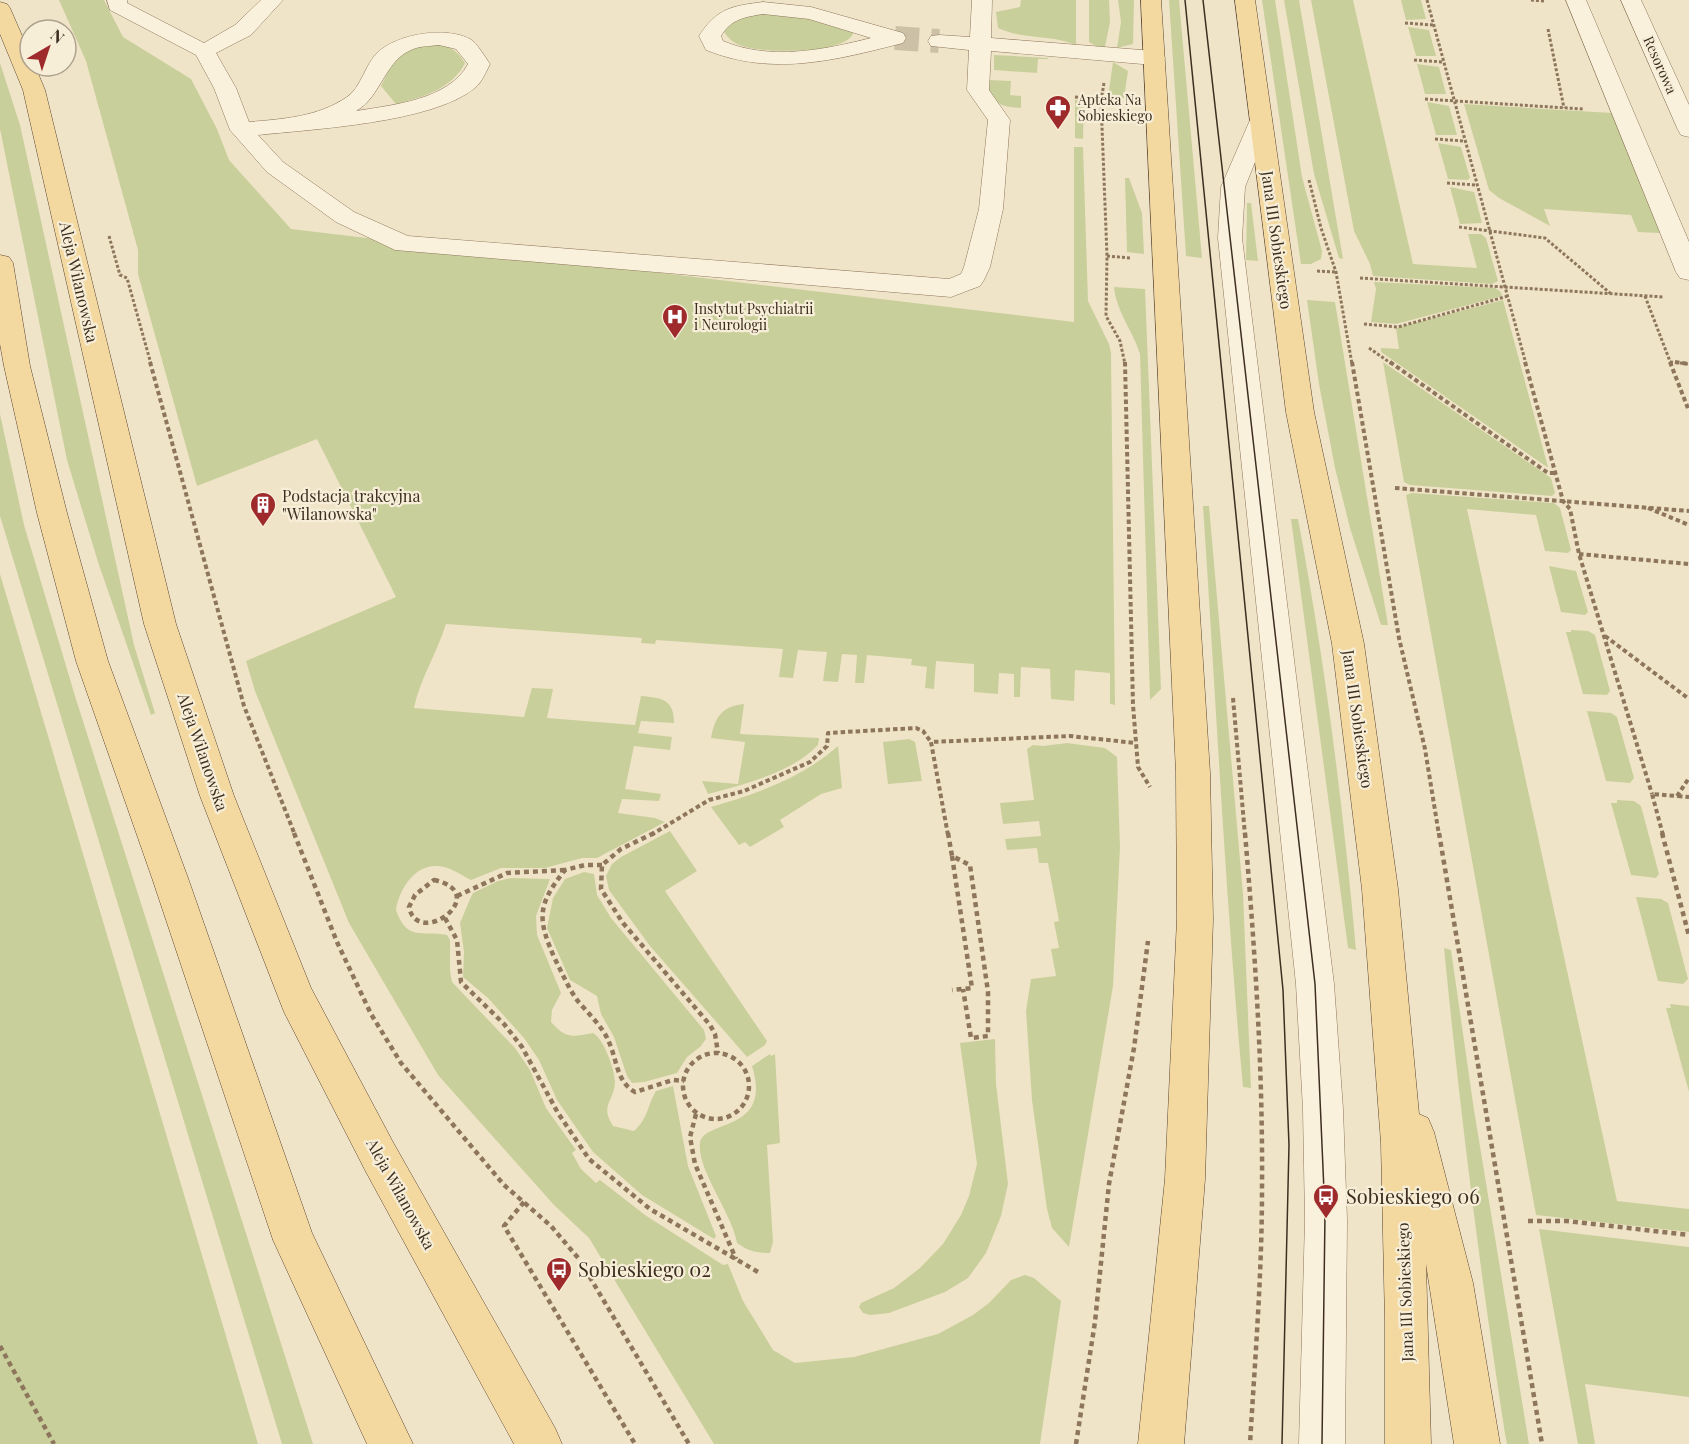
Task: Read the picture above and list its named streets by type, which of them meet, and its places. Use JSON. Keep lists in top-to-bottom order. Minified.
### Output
{"streets":{"main road":["Jana III Sobieskiego","Aleja Wilanowska"],"street":["Resorowa"]},"places":{"pharmacy":["Apteka Na Sobieskiego"],"hospital":["Instytut Psychiatrii i Neurologii"],"building":["Podstacja trakcyjna \"Wilanowska\""],"bus stop":["Sobieskiego 06","Sobieskiego 02"]},"north":"top right"}
